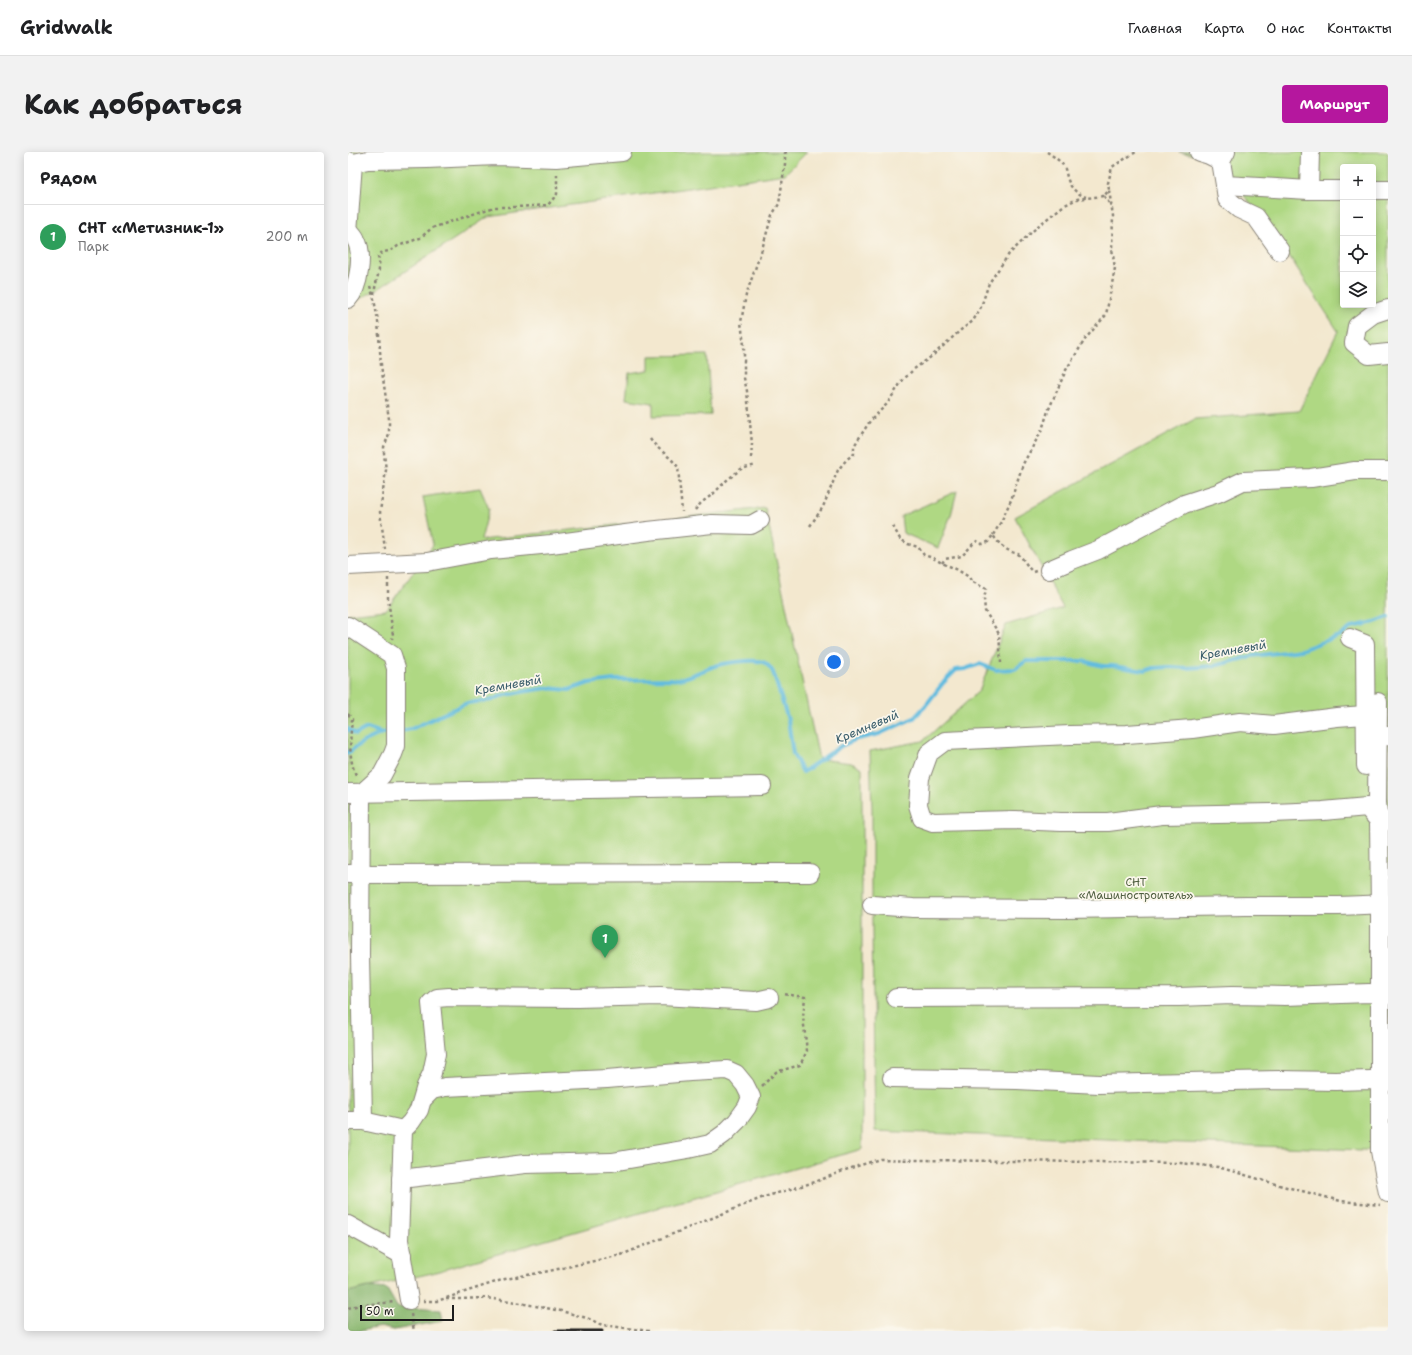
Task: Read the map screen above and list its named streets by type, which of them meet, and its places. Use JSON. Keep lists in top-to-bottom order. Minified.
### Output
{"water":["Кремневый"],"parks":["СНТ «Машиностроитель»"],"scale_bar":"50 m","page":{"header":"Gridwalk","nav":["Главная","Карта","О нас","Контакты"],"title":"Как добраться","buttons":"Маршрут","heading":"Рядом","map_buttons":["+","−"],"list":[{"mark":"1","name":"СНТ «Метизник-1»","note":"Парк","value":"200 m"}],"pins":"1","scale":"50 m"}}
